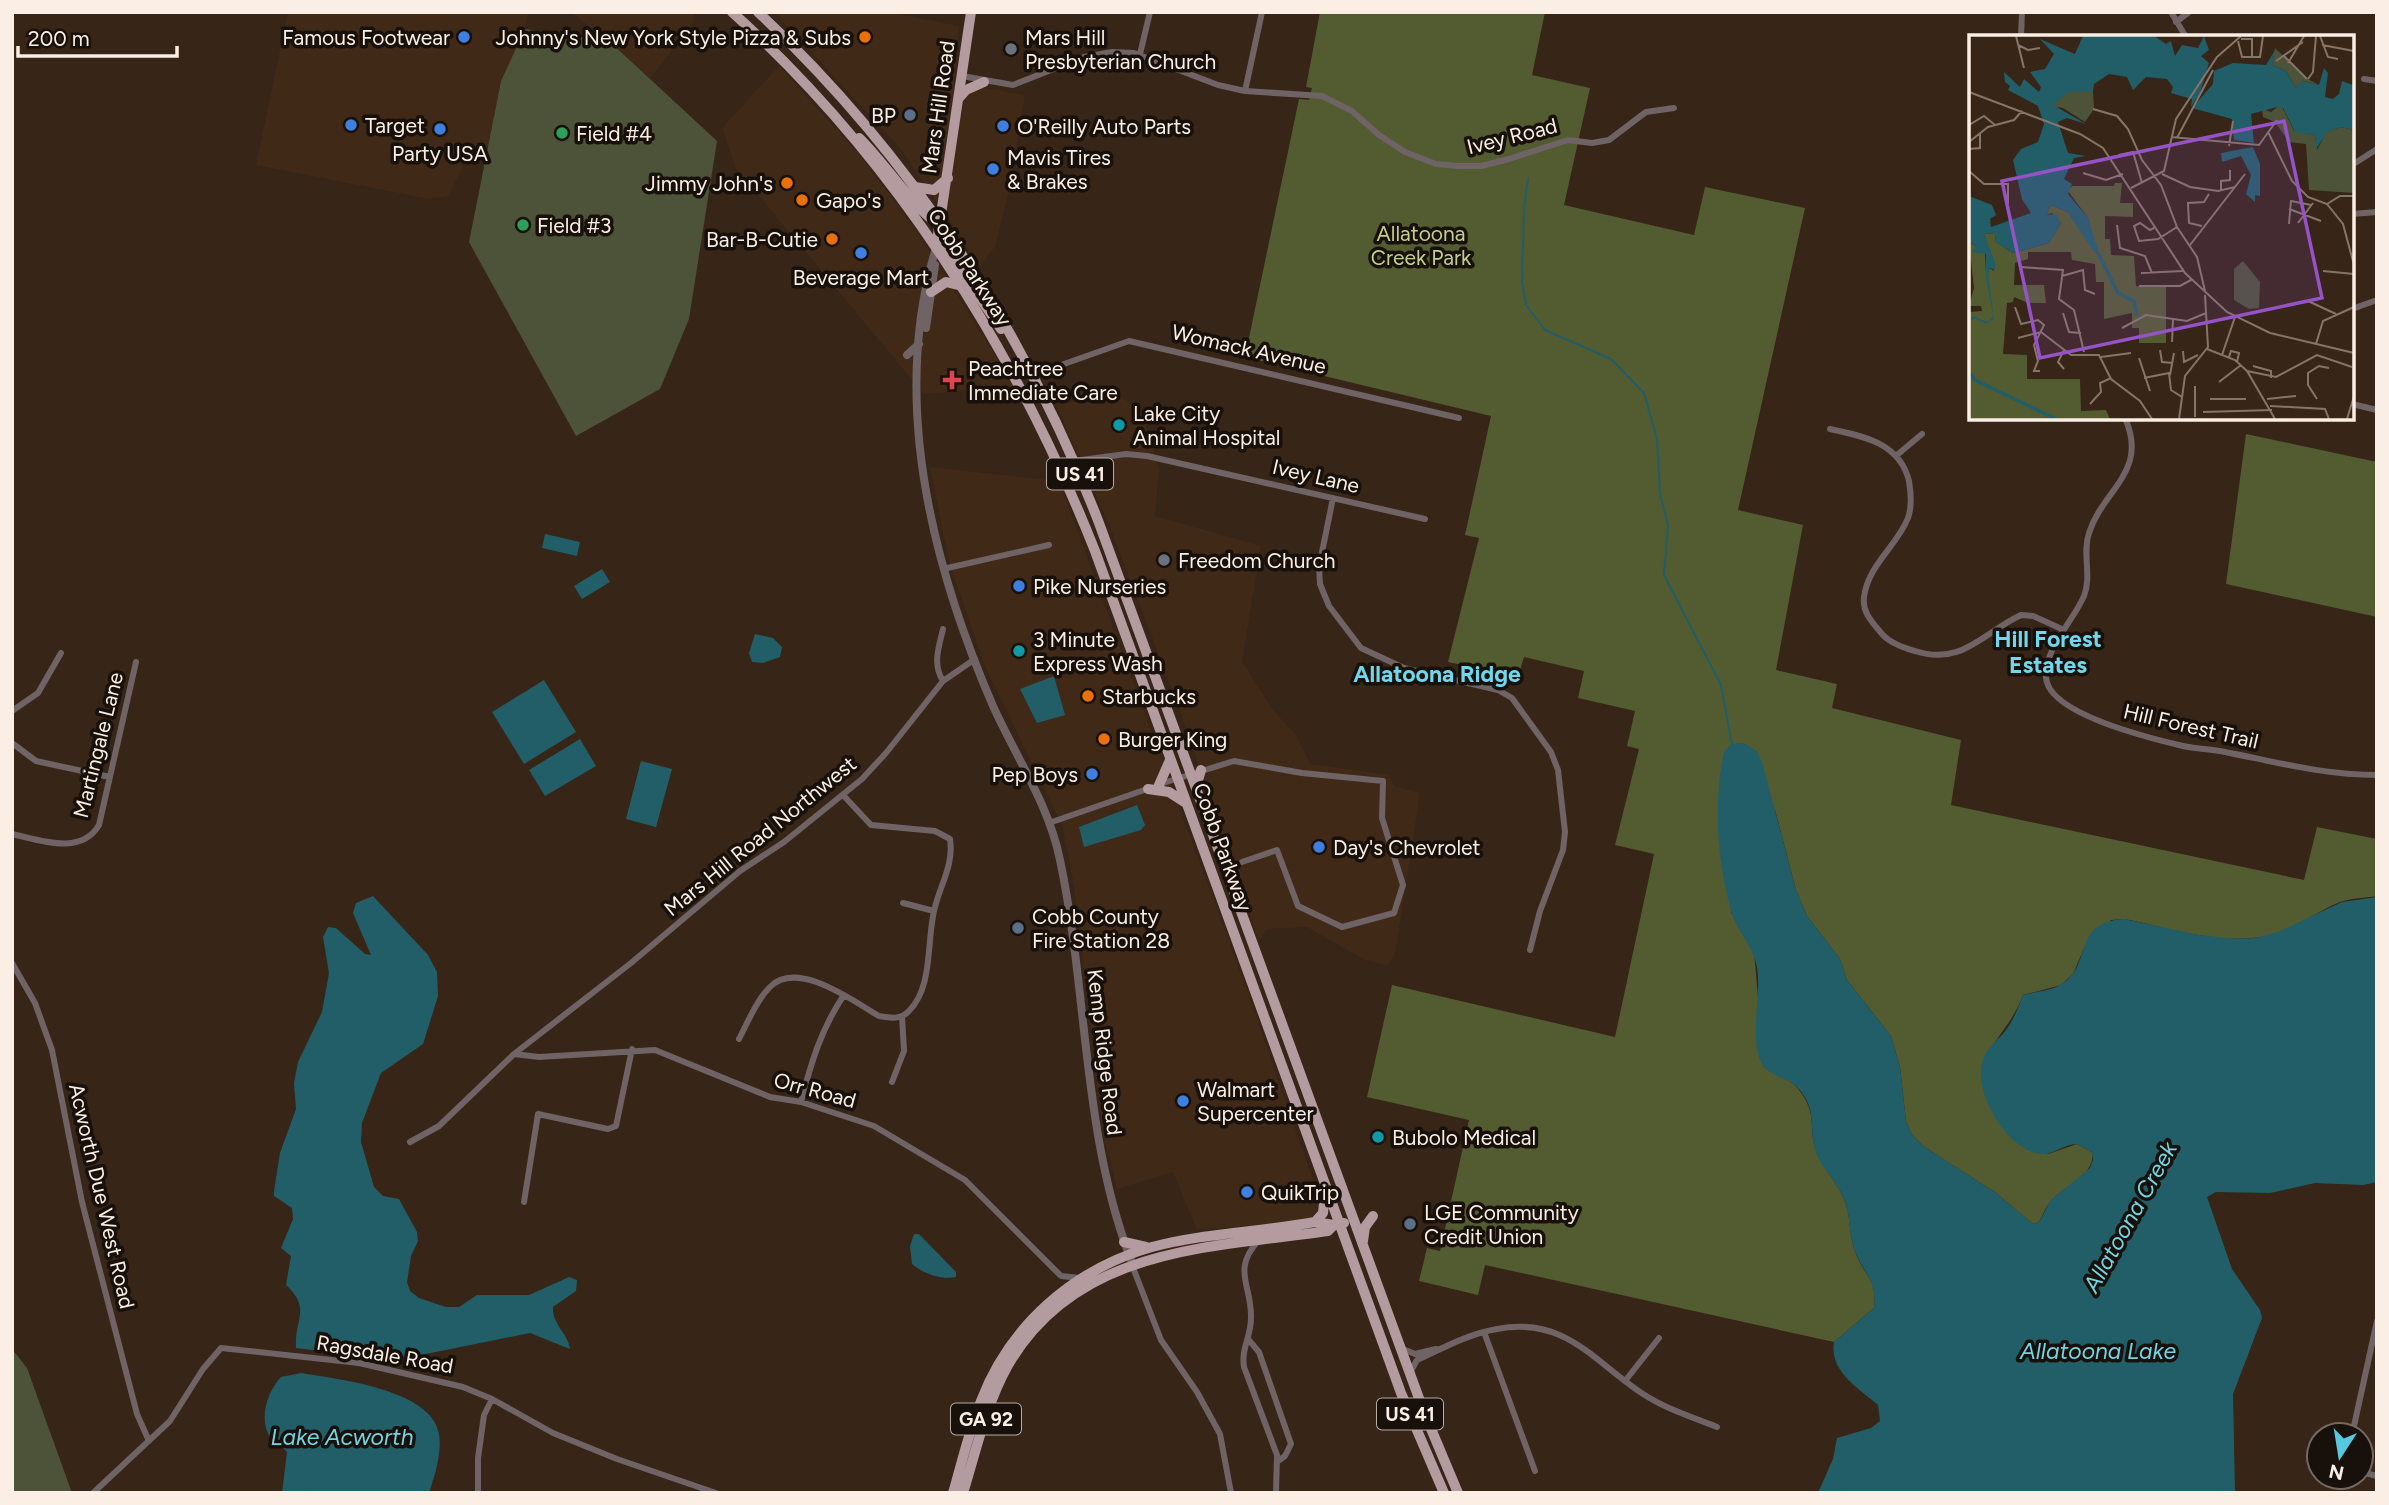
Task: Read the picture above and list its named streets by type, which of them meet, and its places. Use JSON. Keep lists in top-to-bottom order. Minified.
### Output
{"streets":{"main road":["Mars Hill Road","Cobb Parkway","US 41","GA 92"],"street":["Ivey Road","Womack Avenue","Ivey Lane","Hill Forest Trail","Martingale Lane","Mars Hill Road Northwest","Kemp Ridge Road","Orr Road","Acworth Due West Road","Ragsdale Road"]},"crossings":[["Mars Hill Road","Ivey Road"],["Mars Hill Road","Cobb Parkway"],["Cobb Parkway","Womack Avenue"],["Cobb Parkway","Ivey Lane"],["Cobb Parkway","GA 92"],["Mars Hill Road Northwest","Kemp Ridge Road"],["Mars Hill Road Northwest","Orr Road"],["Kemp Ridge Road","GA 92"],["Acworth Due West Road","Ragsdale Road"]],"districts":["Hill Forest Estates","Allatoona Ridge"],"water":["Allatoona Creek","Allatoona Lake","Lake Acworth"],"parks":["Allatoona Creek Park"],"places":{"other":["Famous Footwear","Johnny's New York Style Pizza & Subs","Mars Hill Presbyterian Church","BP","Target","O'Reilly Auto Parts","Party USA","Field #4","Mavis Tires & Brakes","Jimmy John's","Gapo's","Field #3","Bar-B-Cutie","Beverage Mart","Lake City Animal Hospital","Freedom Church","Pike Nurseries","3 Minute Express Wash","Starbucks","Burger King","Pep Boys","Day's Chevrolet","Cobb County Fire Station 28","Walmart Supercenter","Bubolo Medical","QuikTrip","LGE Community Credit Union"],"health":["Peachtree Immediate Care"]},"scale_bar":"200 m","north":"bottom"}
